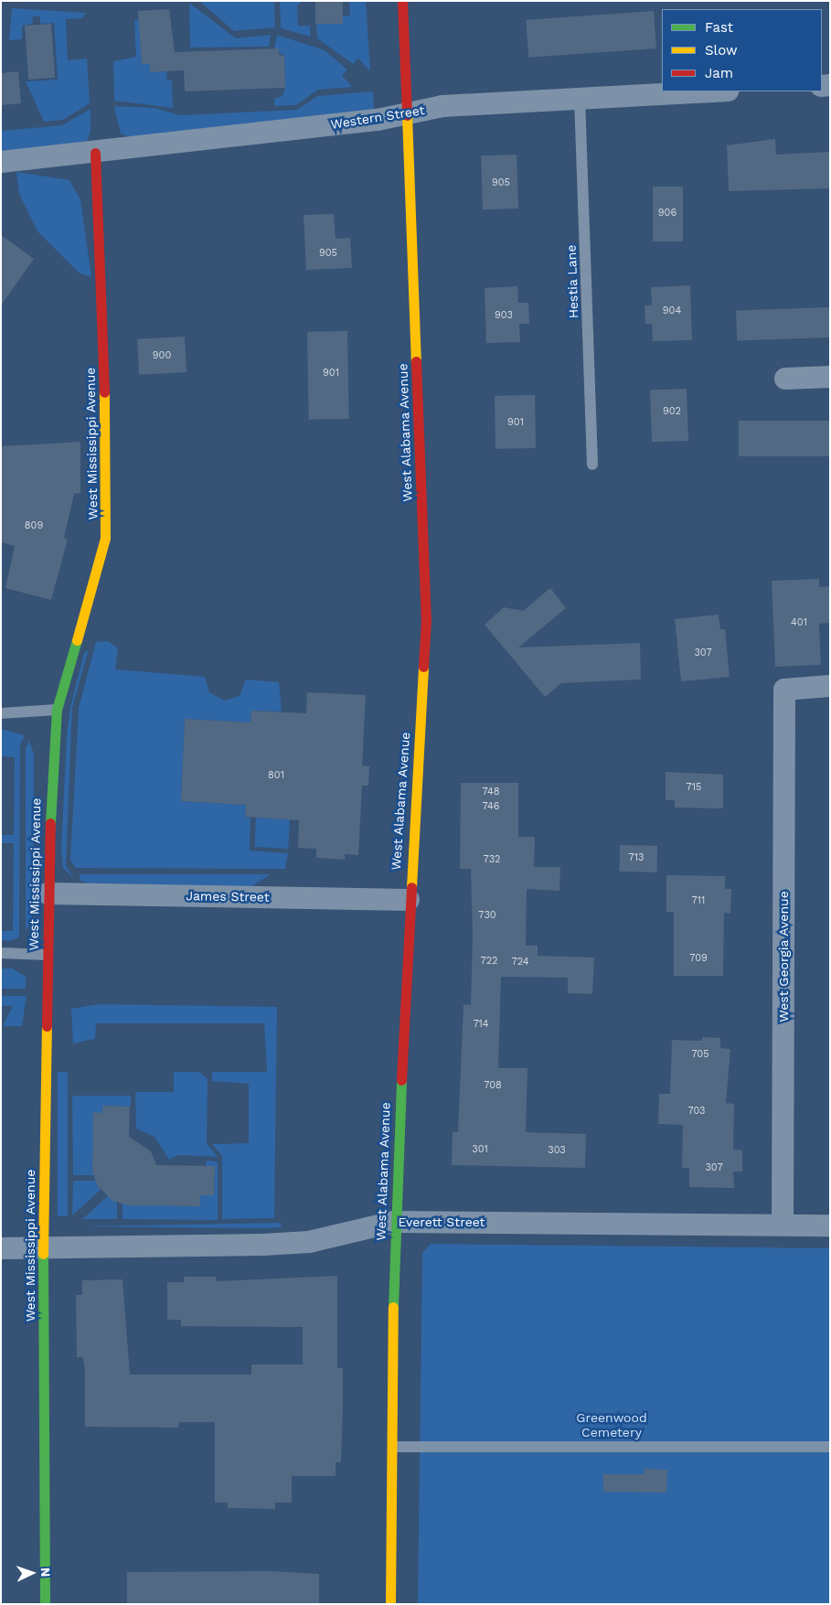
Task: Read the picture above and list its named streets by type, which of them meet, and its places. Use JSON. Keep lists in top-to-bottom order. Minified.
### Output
{"streets":{"main road":["West Alabama Avenue","West Mississippi Avenue"],"street":["Western Street","James Street","West Georgia Avenue","Everett Street"],"lane":["Hestia Lane"]},"crossings":[["Western Street","Hestia Lane"],["Western Street","West Alabama Avenue"],["Western Street","West Mississippi Avenue"],["West Alabama Avenue","James Street"],["West Alabama Avenue","Everett Street"],["West Mississippi Avenue","James Street"],["West Mississippi Avenue","Everett Street"],["West Georgia Avenue","Everett Street"]],"parks":["Greenwood Cemetery"],"house_numbers":["905","906","905","904","903","900","901","902","901","809","401","307","801","715","748","746","713","732","711","730","709","722","724","714","705","708","703","301","303","307"],"legend":["Fast","Slow","Jam"],"north":"right"}
